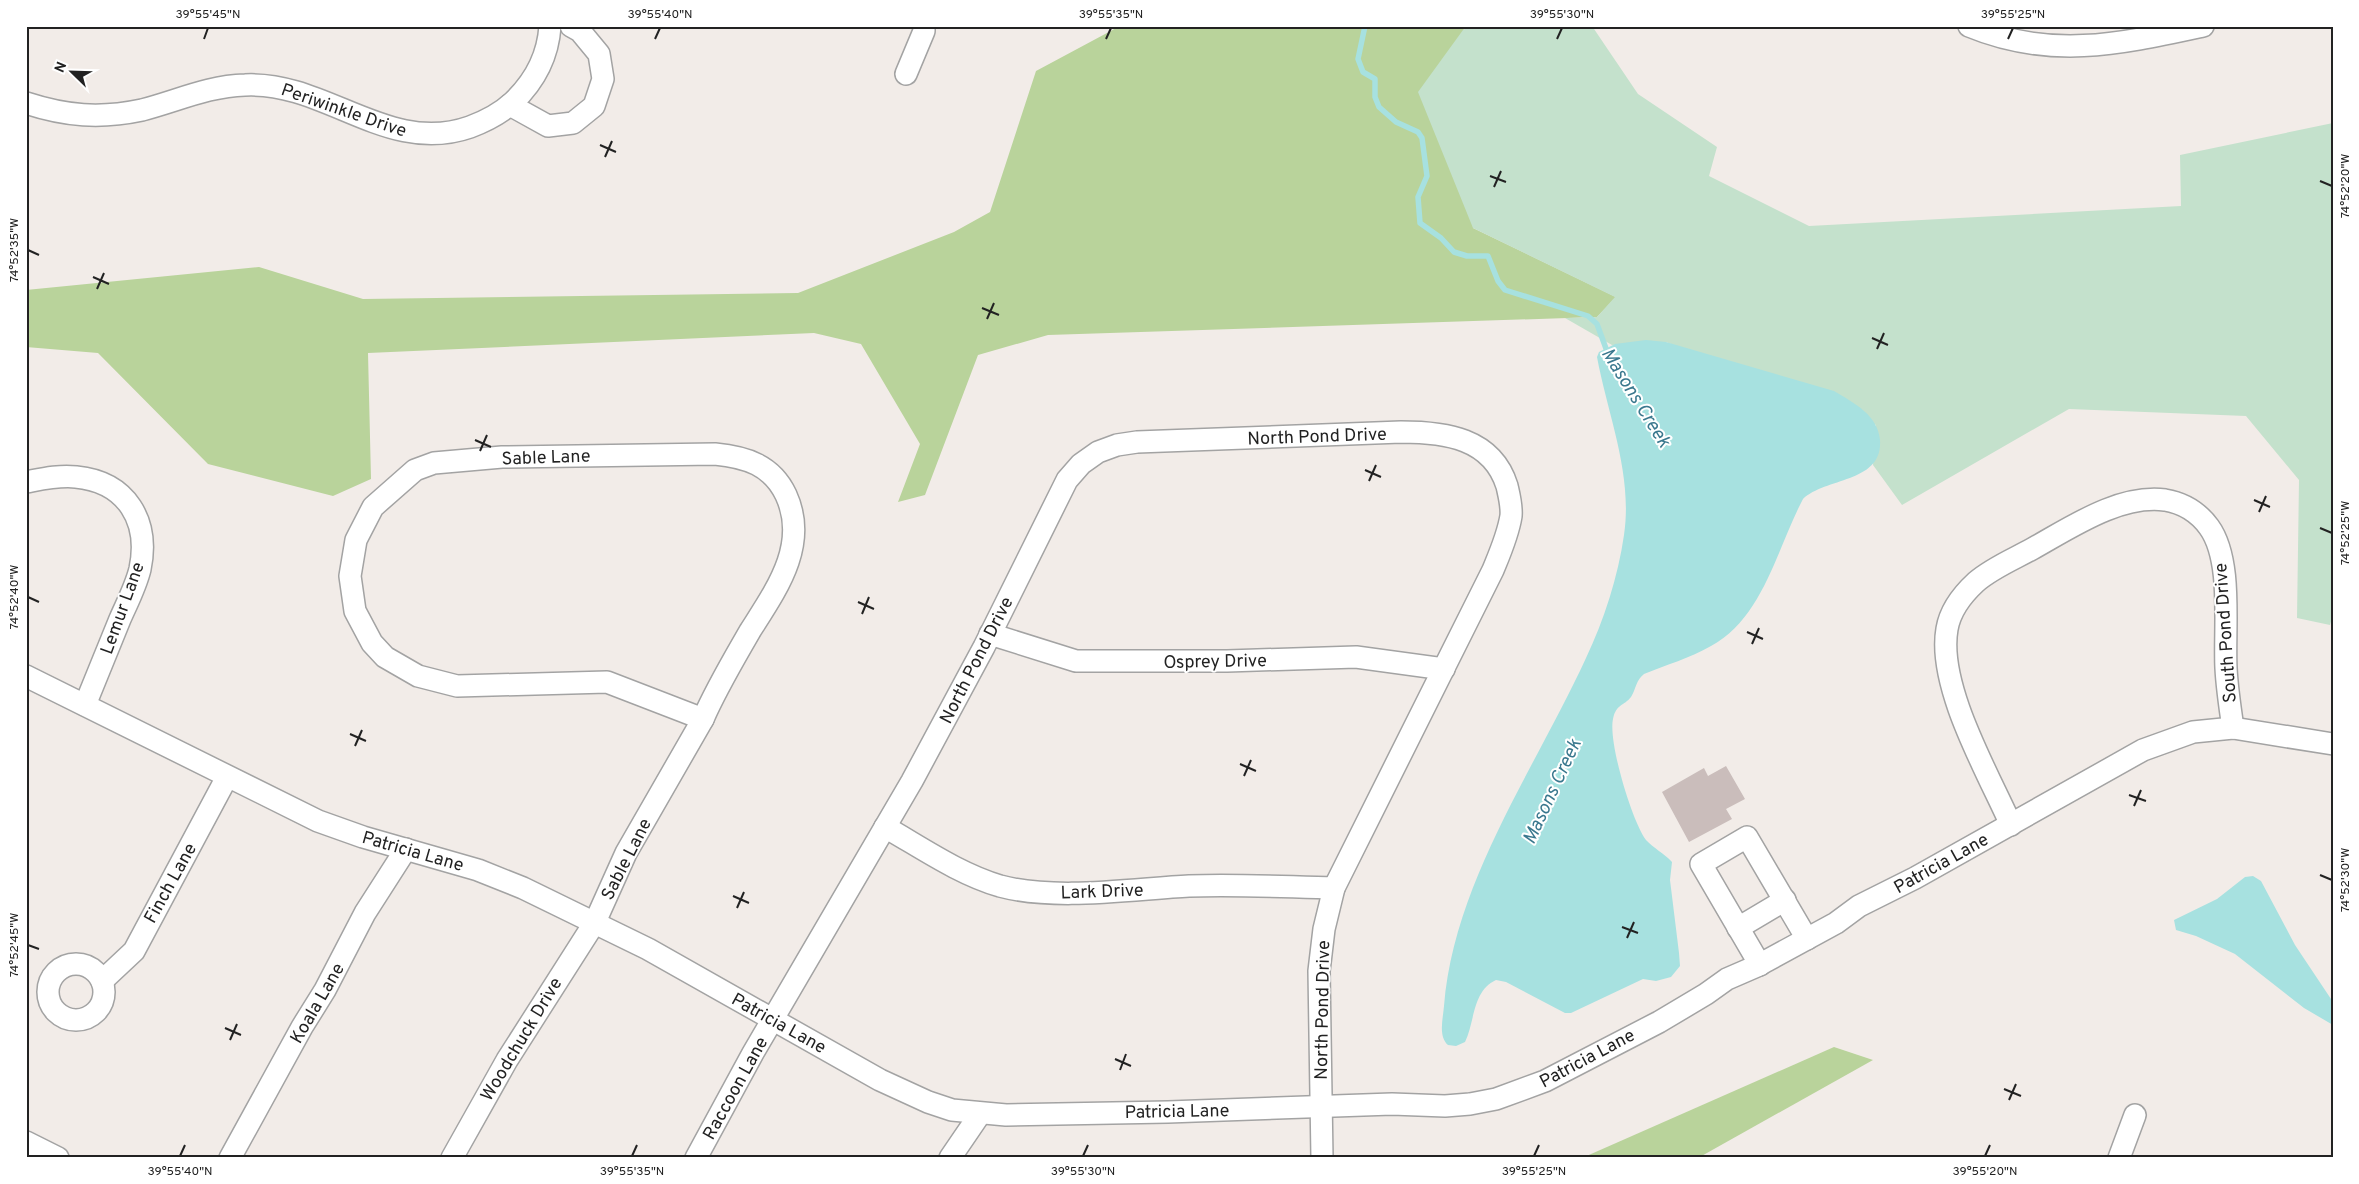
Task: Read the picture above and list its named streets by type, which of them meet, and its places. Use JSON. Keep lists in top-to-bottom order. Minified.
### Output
{"streets":{"street":["Periwinkle Drive","North Pond Drive","Sable Lane","Lemur Lane","South Pond Drive","Osprey Drive","Patricia Lane","Finch Lane","Lark Drive","Koala Lane","Woodchuck Drive","Raccoon Lane"]},"crossings":[["North Pond Drive","Osprey Drive"],["North Pond Drive","Patricia Lane"],["North Pond Drive","Lark Drive"],["North Pond Drive","Raccoon Lane"],["Sable Lane","Patricia Lane"],["Sable Lane","Woodchuck Drive"],["Lemur Lane","Patricia Lane"],["South Pond Drive","Patricia Lane"],["Patricia Lane","Finch Lane"],["Patricia Lane","Koala Lane"],["Patricia Lane","Woodchuck Drive"],["Patricia Lane","Raccoon Lane"]],"water":["Masons Creek"],"north":"top left","coordinates":["39°55'45\"N","39°55'40\"N","39°55'35\"N","39°55'30\"N","39°55'25\"N","74°52'20\"W","74°52'35\"W","74°52'25\"W","74°52'40\"W","74°52'30\"W","74°52'45\"W","39°55'20\"N"]}
